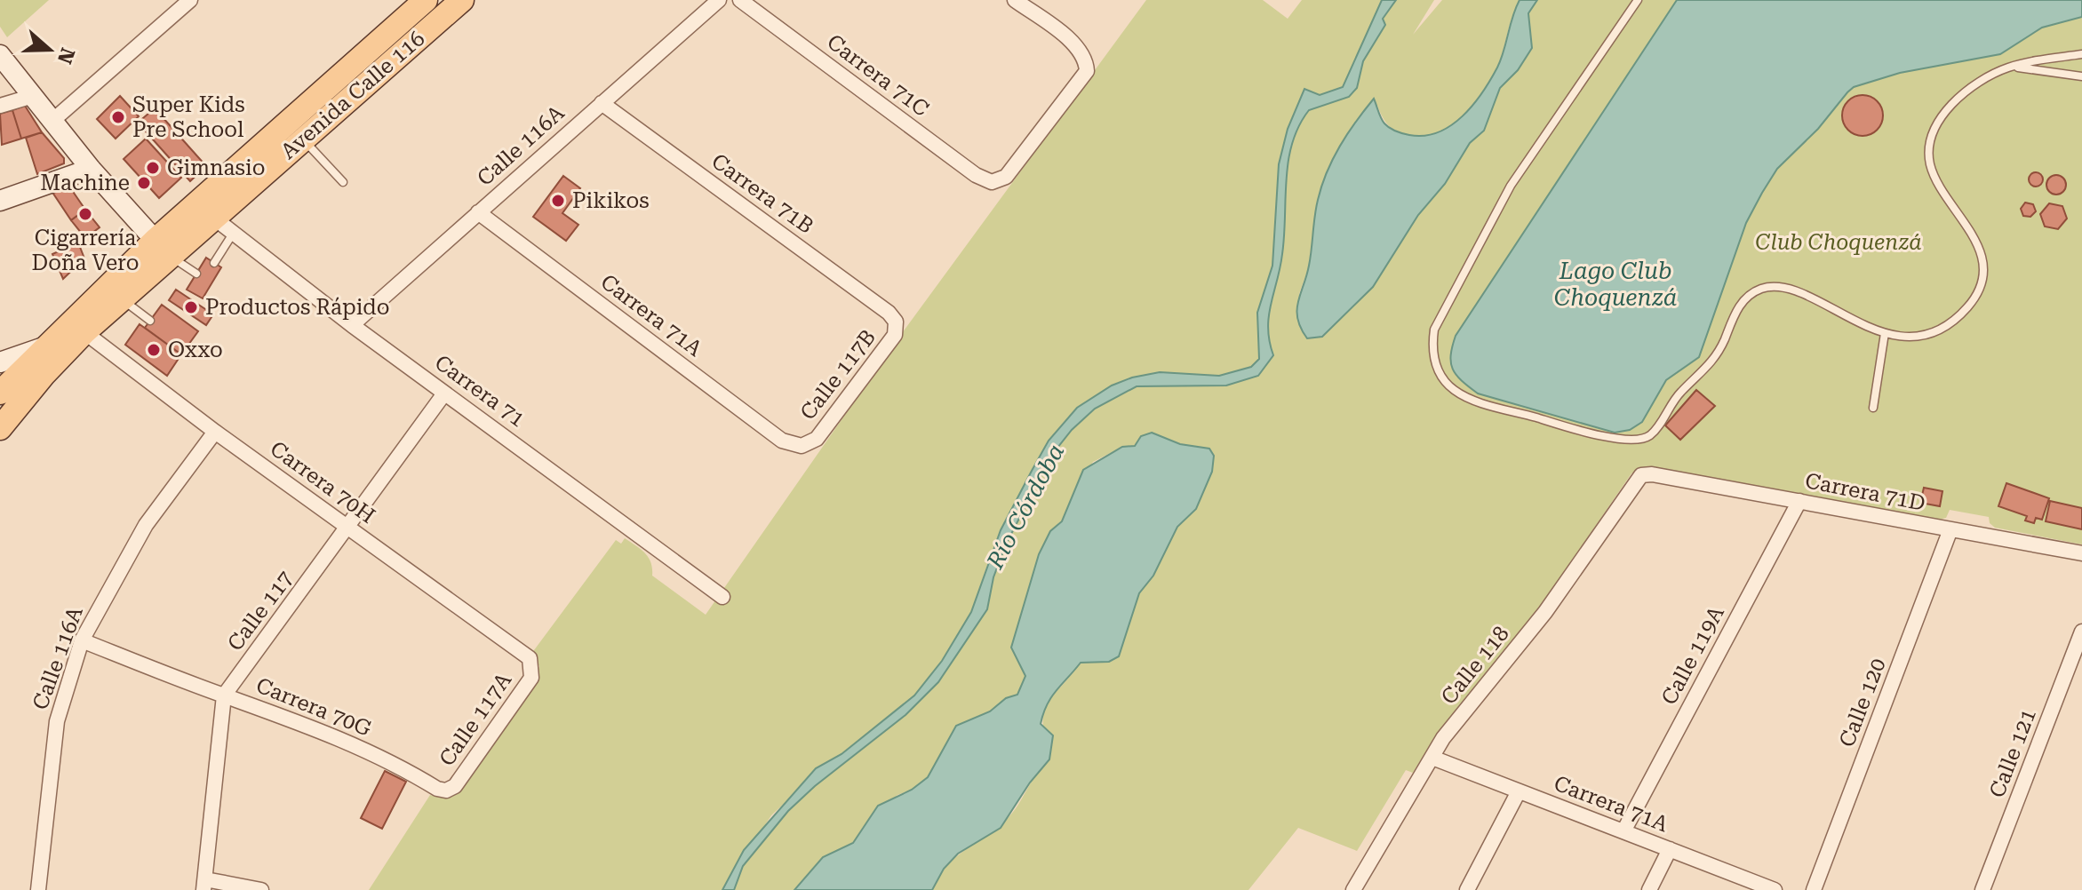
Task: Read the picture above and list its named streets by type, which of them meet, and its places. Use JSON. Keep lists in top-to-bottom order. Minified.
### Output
{"streets":{"main road":["Avenida Calle 116"],"street":["Carrera 71C","Calle 116A","Carrera 71B","Carrera 71A","Calle 117B","Carrera 71","Carrera 70H","Carrera 71D","Calle 117","Calle 119A","Calle 118","Calle 120","Carrera 70G","Calle 117A","Calle 121"]},"crossings":[["Avenida Calle 116","Carrera 71"],["Avenida Calle 116","Carrera 70H"],["Calle 116A","Carrera 71B"],["Calle 116A","Carrera 71A"],["Calle 116A","Carrera 71"],["Calle 116A","Carrera 70H"],["Calle 116A","Carrera 70G"],["Carrera 71B","Calle 117B"],["Carrera 71A","Calle 117B"],["Carrera 71A","Calle 119A"],["Carrera 71A","Calle 118"],["Carrera 71","Calle 117"],["Carrera 70H","Calle 117"],["Carrera 70H","Calle 117A"],["Carrera 71D","Calle 119A"],["Carrera 71D","Calle 118"],["Carrera 71D","Calle 120"],["Calle 117","Carrera 70G"],["Carrera 70G","Calle 117A"]],"water":["Lago Club Choquenzá","Río Córdoba"],"parks":["Club Choquenzá"],"places":["Super Kids Pre School","Gimnasio","Machine","Pikikos","Cigarrería Doña Vero","Productos Rápido","Oxxo"],"north":"right"}
